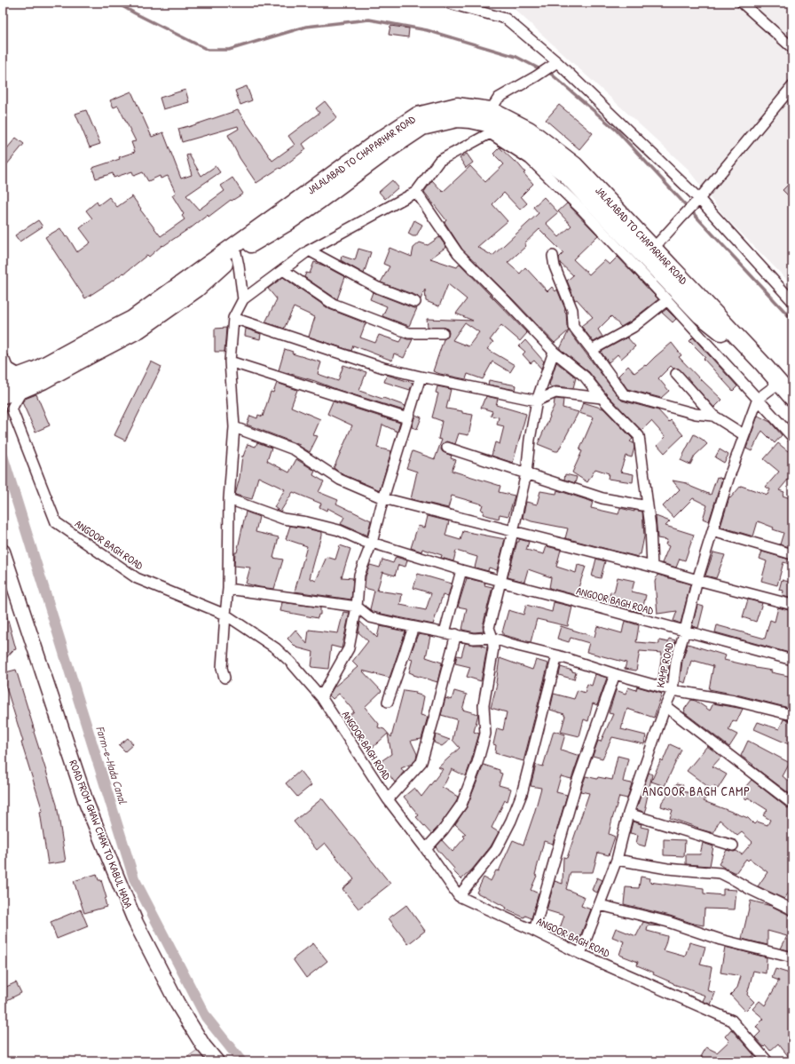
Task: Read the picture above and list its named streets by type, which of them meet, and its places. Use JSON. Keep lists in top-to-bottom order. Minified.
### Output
{"streets":{"main road":["JALALABAD TO CHAPARHAR ROAD"],"street":["ANGOOR BAGH ROAD","KAMP ROAD","ROAD FROM GHAW CHAK TO KABUL HADA"]},"crossings":[["ANGOOR BAGH ROAD","KAMP ROAD"]],"districts":["ANGOOR BAGH CAMP"],"water":["Farm-e-Hada Canal"]}
